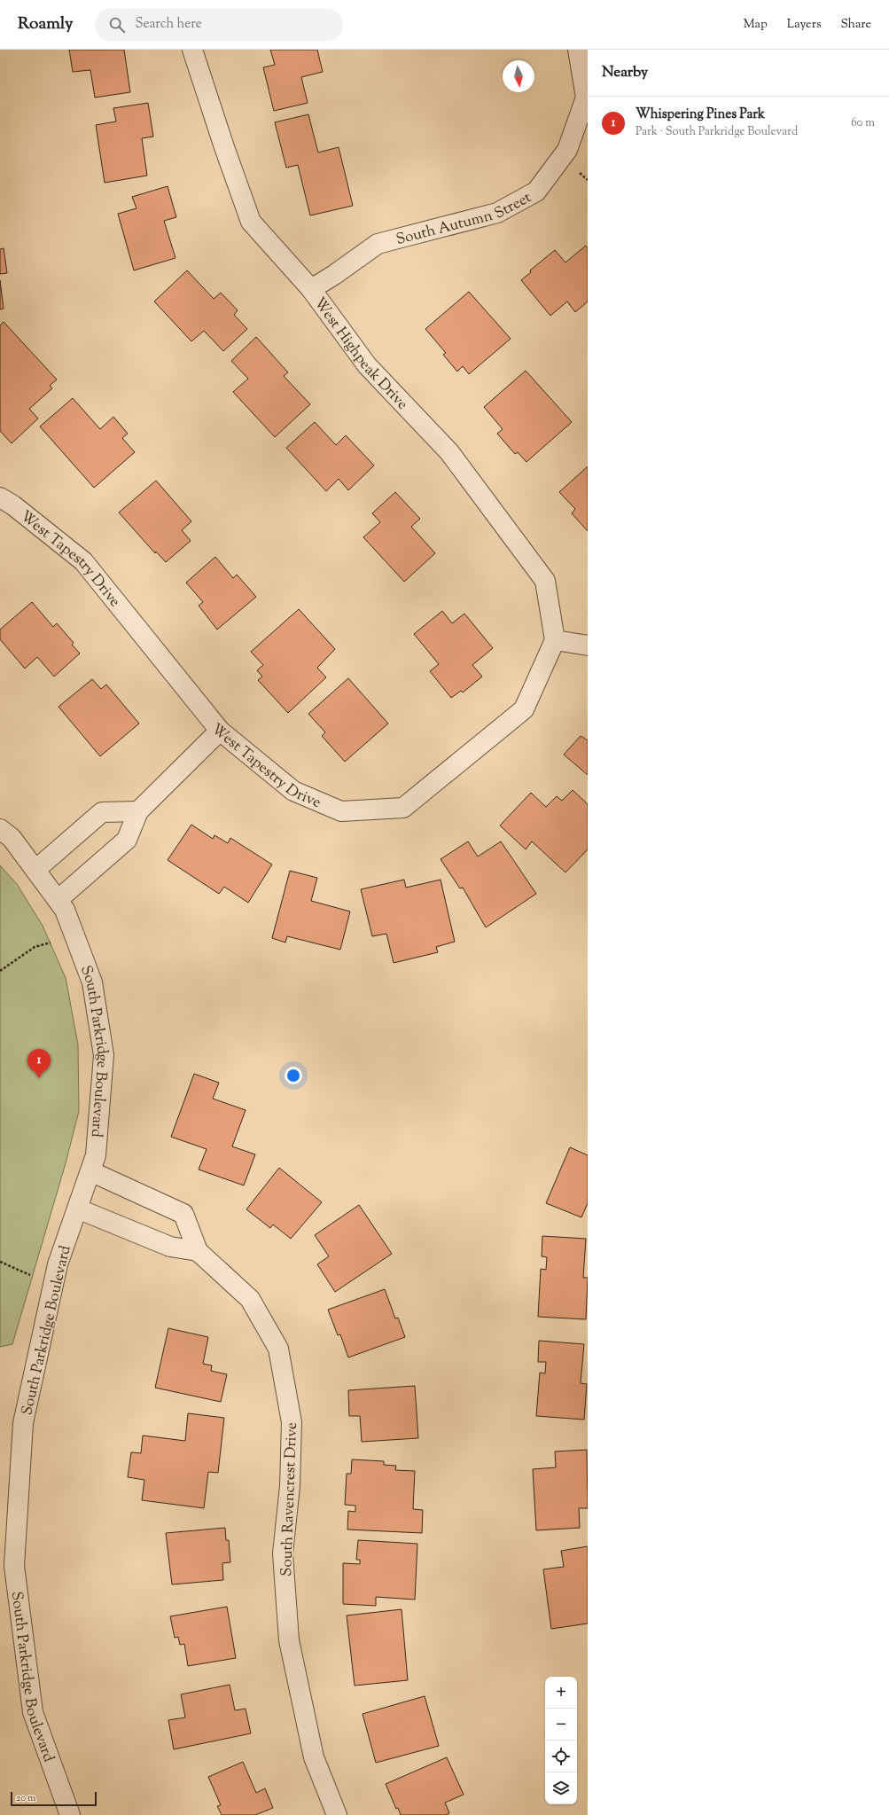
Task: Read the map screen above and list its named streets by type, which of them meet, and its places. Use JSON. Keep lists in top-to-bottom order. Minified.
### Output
{"streets":{"street":["South Autumn Street","West Highpeak Drive","West Tapestry Drive","South Parkridge Boulevard","South Ravencrest Drive"]},"crossings":[["South Autumn Street","West Highpeak Drive"],["West Highpeak Drive","West Tapestry Drive"],["South Parkridge Boulevard","South Ravencrest Drive"]],"scale_bar":"20 m","north":"bottom","page":{"header":"Roamly","search":"Search here","nav":["Map","Layers","Share"],"heading":"Nearby","list":[{"mark":"1","name":"Whispering Pines Park","note":"Park · South Parkridge Boulevard","value":"60 m"}],"pins":"1","map_buttons":["+","−"],"scale":"20 m"}}
